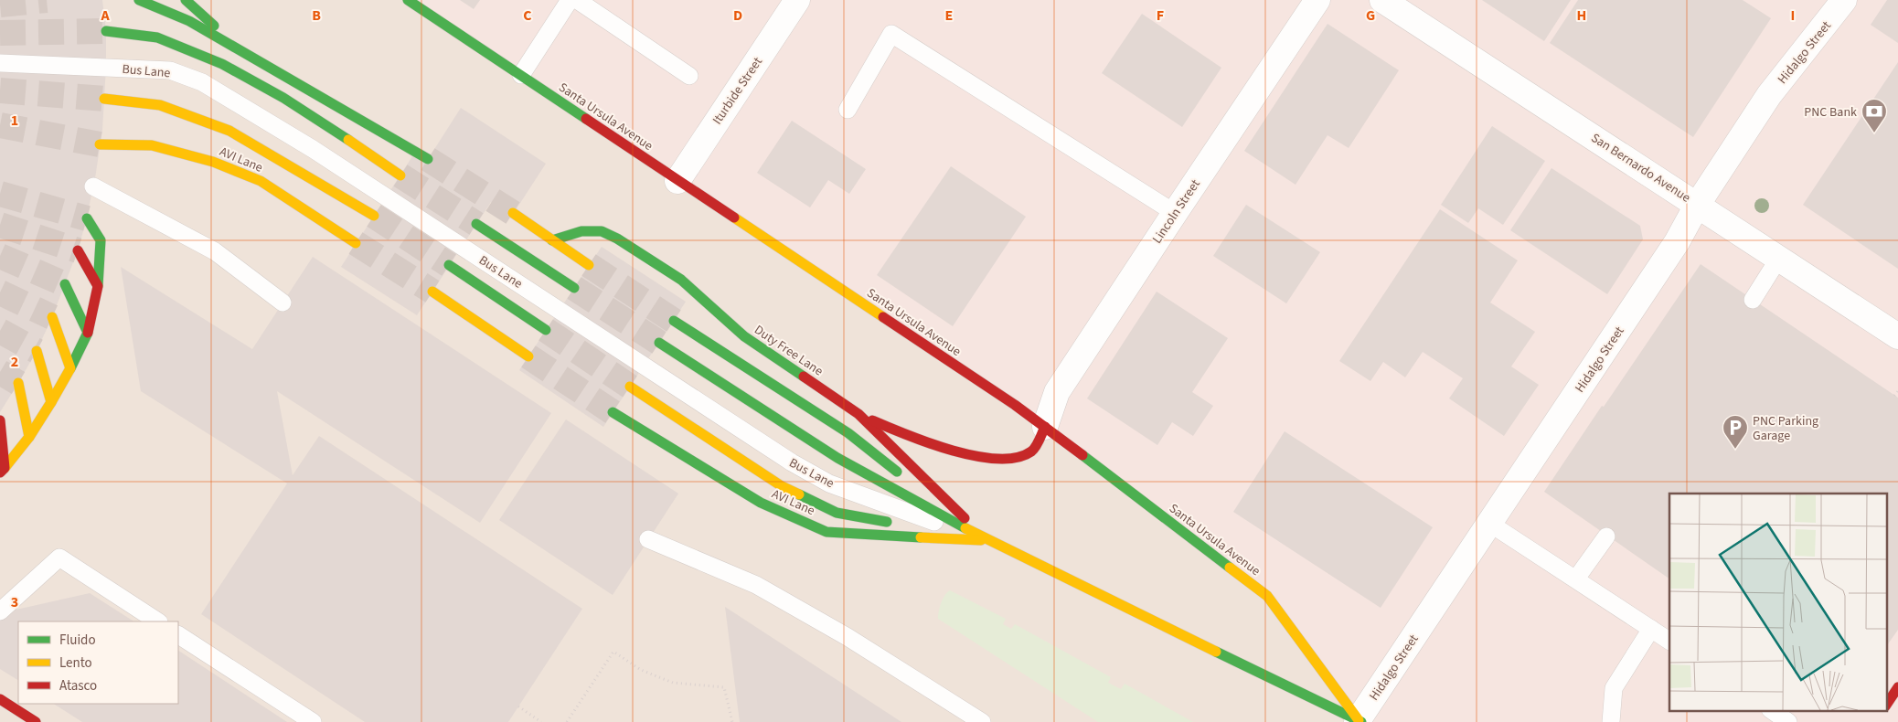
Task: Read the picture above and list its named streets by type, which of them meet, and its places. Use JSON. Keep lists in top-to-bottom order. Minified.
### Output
{"streets":{"main road":["Santa Ursula Avenue","AVI Lane","Duty Free Lane"],"street":["Hidalgo Street","Iturbide Street","San Bernardo Avenue","Lincoln Street"],"lane":["Bus Lane"]},"crossings":[["Hidalgo Street","Santa Ursula Avenue"],["Hidalgo Street","San Bernardo Avenue"],["Bus Lane","AVI Lane"],["Bus Lane","Duty Free Lane"],["Iturbide Street","Santa Ursula Avenue"],["Santa Ursula Avenue","Lincoln Street"],["AVI Lane","Duty Free Lane"]],"places":{"bank":["PNC Bank"],"parking":["PNC Parking Garage"]},"legend":["Fluido","Lento","Atasco"],"grid":{"columns":["A","B","C","D","E","F","G","H","I"],"rows":["1","2","3"]}}
